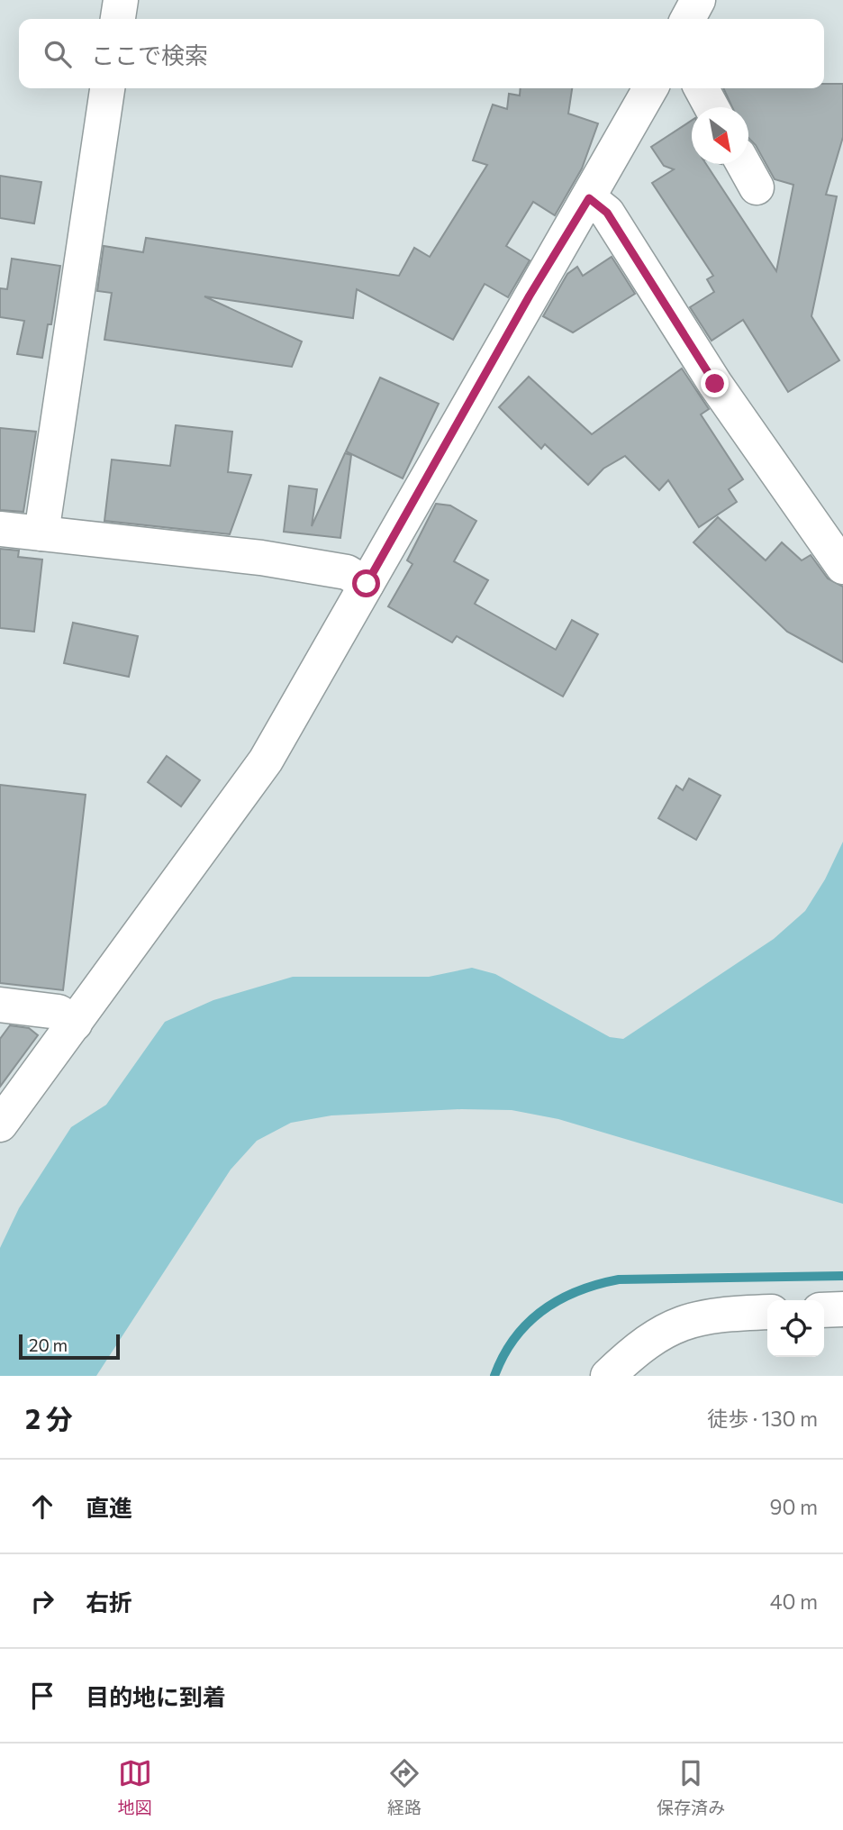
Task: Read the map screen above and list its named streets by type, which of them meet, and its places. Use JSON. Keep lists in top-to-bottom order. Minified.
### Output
{"scale_bar":"20 m","north":"bottom right","page":{"search":"ここで検索","scale":"20 m","heading":["2 分","徒歩 · 130 m"],"list":[["直進","90 m"],["右折","40 m"],"目的地に到着"],"nav":["地図","経路","保存済み"]}}
